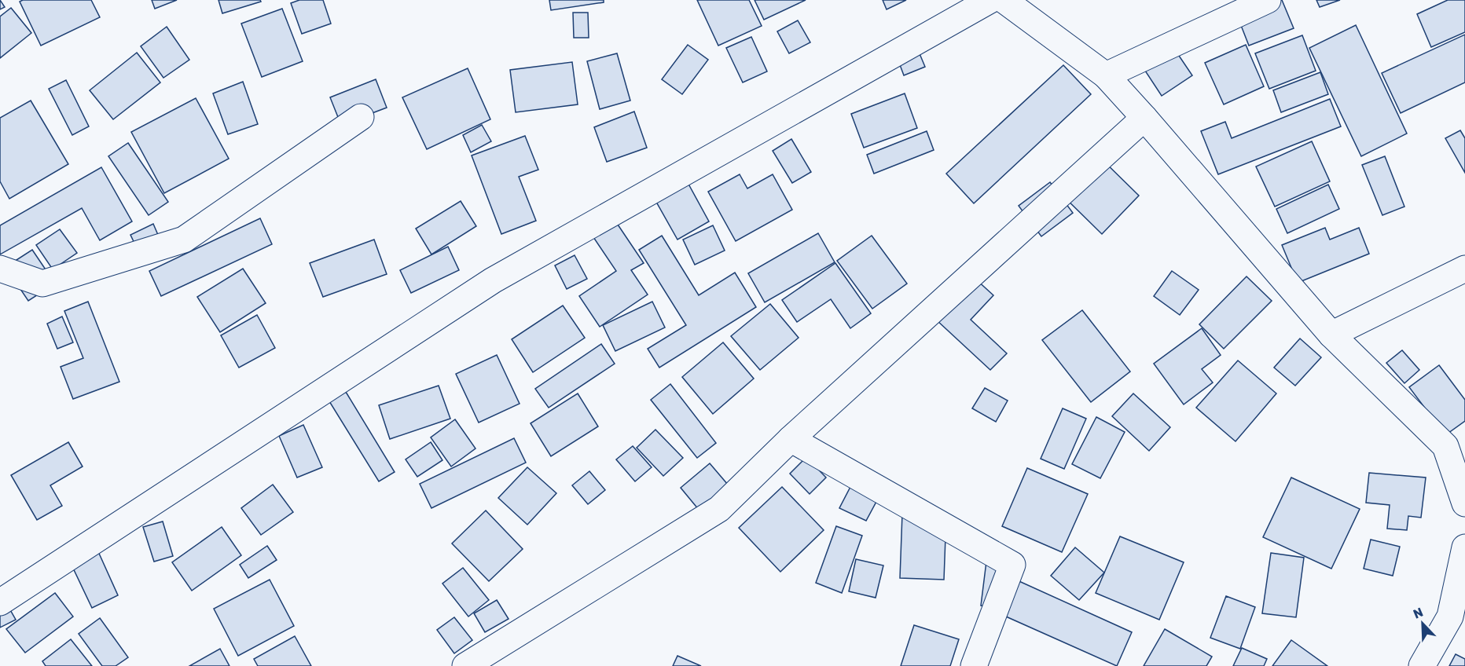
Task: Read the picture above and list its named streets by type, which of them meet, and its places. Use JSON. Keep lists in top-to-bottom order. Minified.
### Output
{"north":"top left"}
